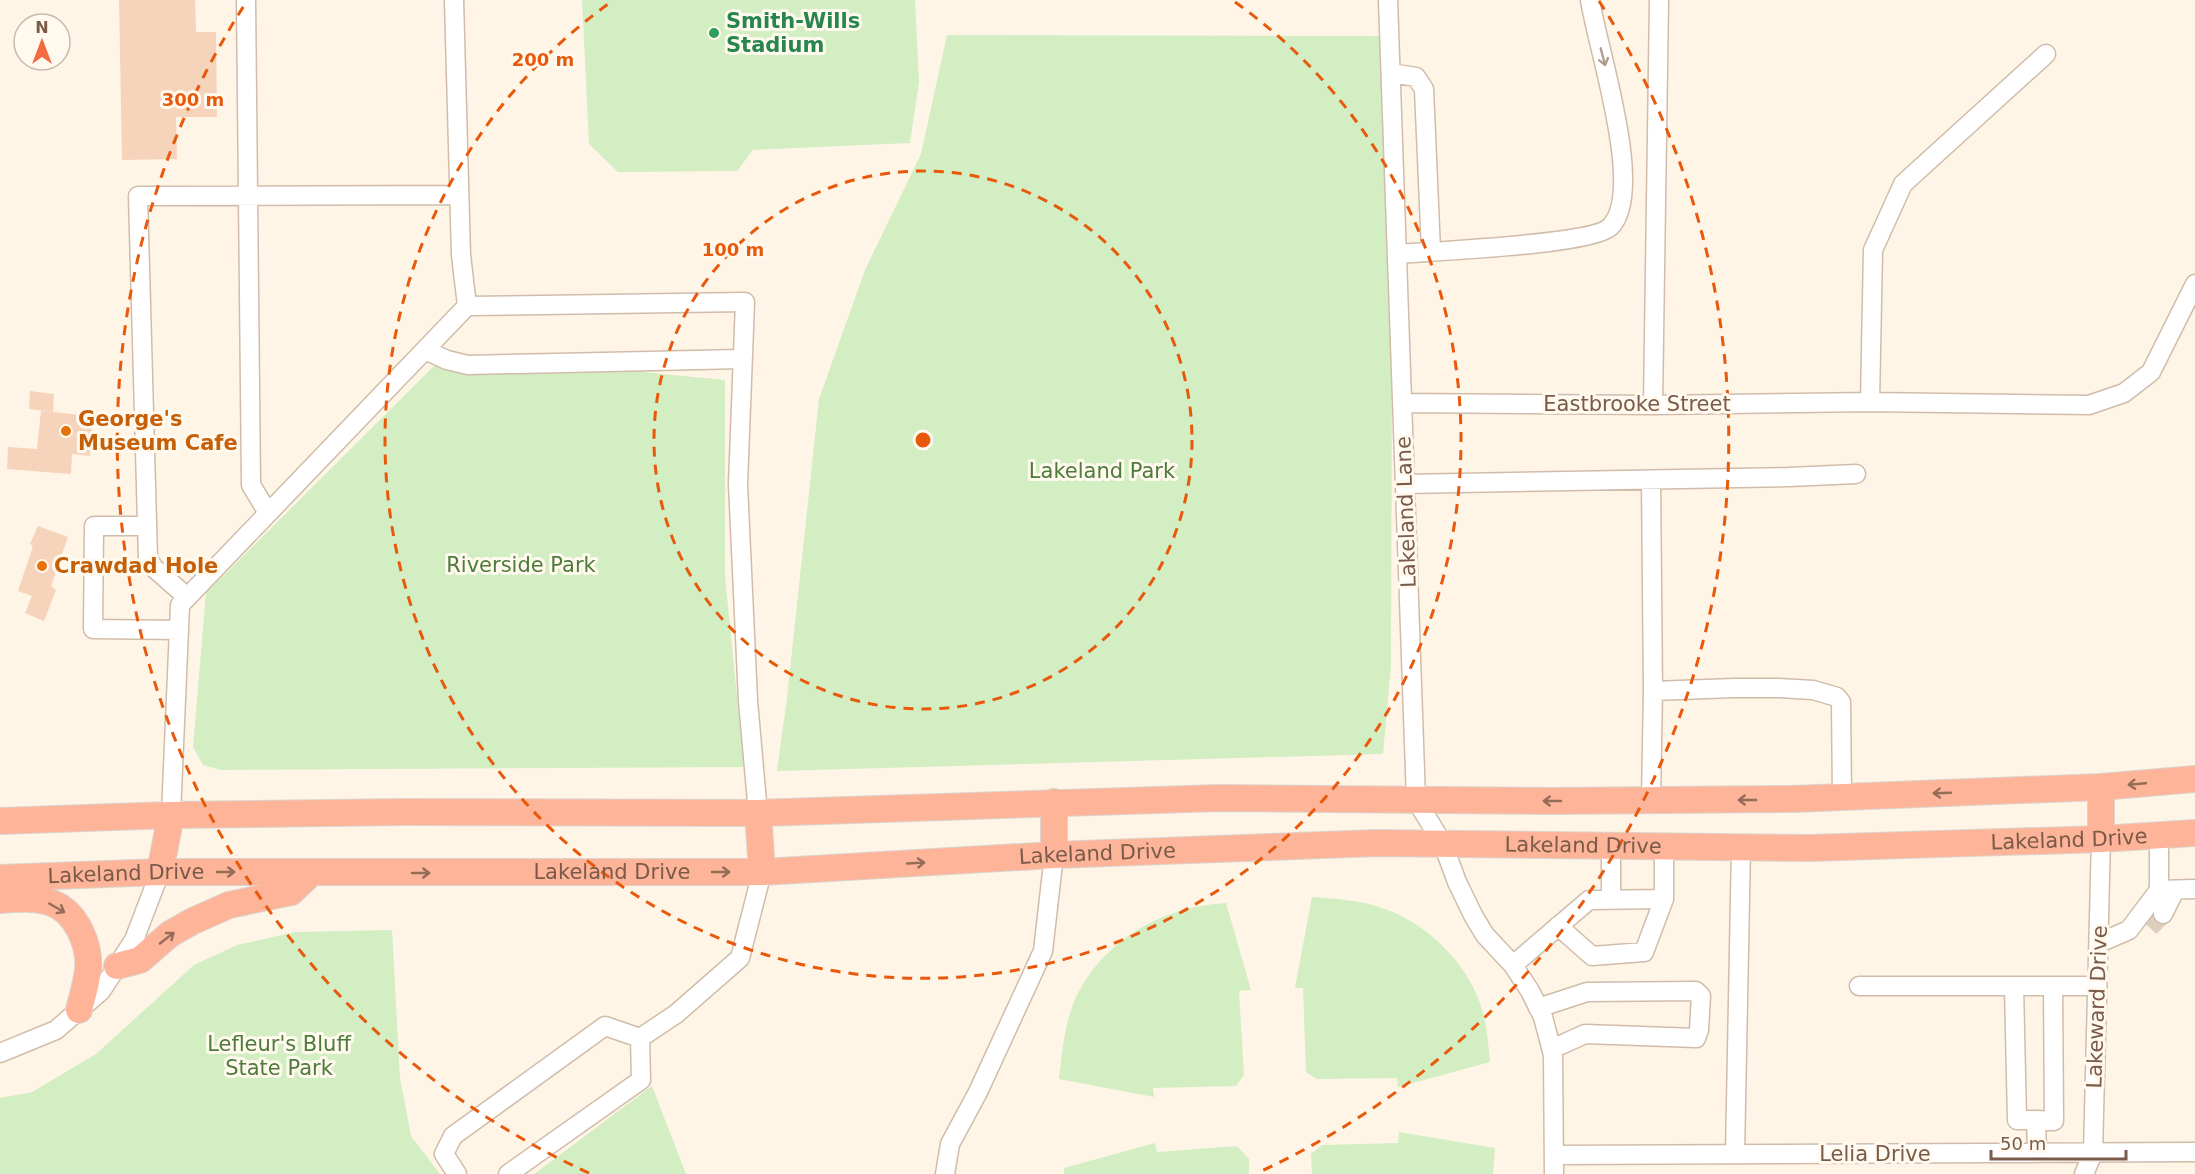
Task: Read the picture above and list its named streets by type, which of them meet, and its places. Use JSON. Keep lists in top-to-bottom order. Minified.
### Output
{"streets":{"highway":["Lakeland Drive"],"street":["Eastbrooke Street","Lakeland Lane","Lakeward Drive","Lelia Drive"]},"crossings":[["Eastbrooke Street","Lakeland Lane"],["Lakeland Lane","Lakeland Drive"],["Lakeland Lane","Lelia Drive"],["Lakeland Drive","Lakeward Drive"],["Lakeward Drive","Lelia Drive"]],"parks":["Lakeland Park","Riverside Park","Lefleur's Bluff State Park"],"places":["Smith-Wills Stadium","George's Museum Cafe","Crawdad Hole"],"scale_bar":"50 m","north":"top","rings":["200 m","300 m","100 m"]}
